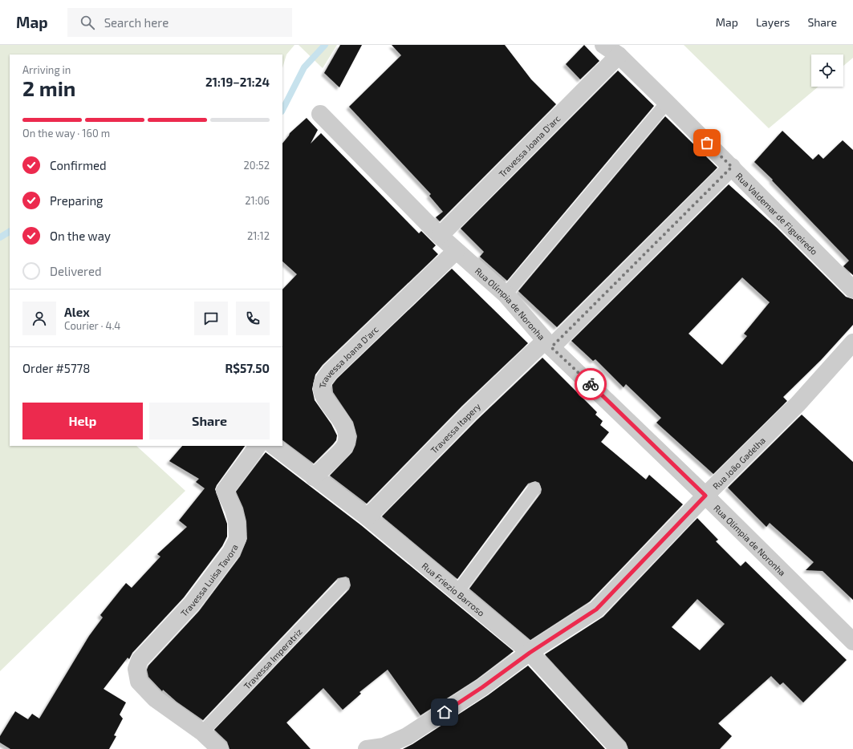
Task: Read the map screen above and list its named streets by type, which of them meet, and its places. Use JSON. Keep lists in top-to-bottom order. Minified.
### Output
{"streets":{"street":["Travessa Joana D'arc","Rua Valdemar de Figueiredo","Rua Olímpia de Noronha","Travessa Itapery","Rua João Gadelha","Travessa Luisa Tavora","Rua Friezio Barroso"],"lane":["Travessa Imperatriz"]},"crossings":[["Travessa Joana D'arc","Rua Valdemar de Figueiredo"],["Travessa Joana D'arc","Rua Olímpia de Noronha"],["Travessa Joana D'arc","Rua Friezio Barroso"],["Rua Valdemar de Figueiredo","Travessa Itapery"],["Rua Olímpia de Noronha","Travessa Itapery"],["Rua Olímpia de Noronha","Rua João Gadelha"],["Travessa Itapery","Rua Friezio Barroso"],["Rua João Gadelha","Rua Friezio Barroso"],["Travessa Luisa Tavora","Travessa Imperatriz"]],"page":{"header":"Map","search":"Search here","nav":["Map","Layers","Share"],"heading":["2 min","Arriving in","21:19–21:24"],"panel":["Alex","Courier · 4.4","Order #5778","R$57.50"],"bar":"On the way · 160 m","list":[["Confirmed","20:52"],["Preparing","21:06"],["On the way","21:12"],"Delivered"],"buttons":["Help","Share"]}}
